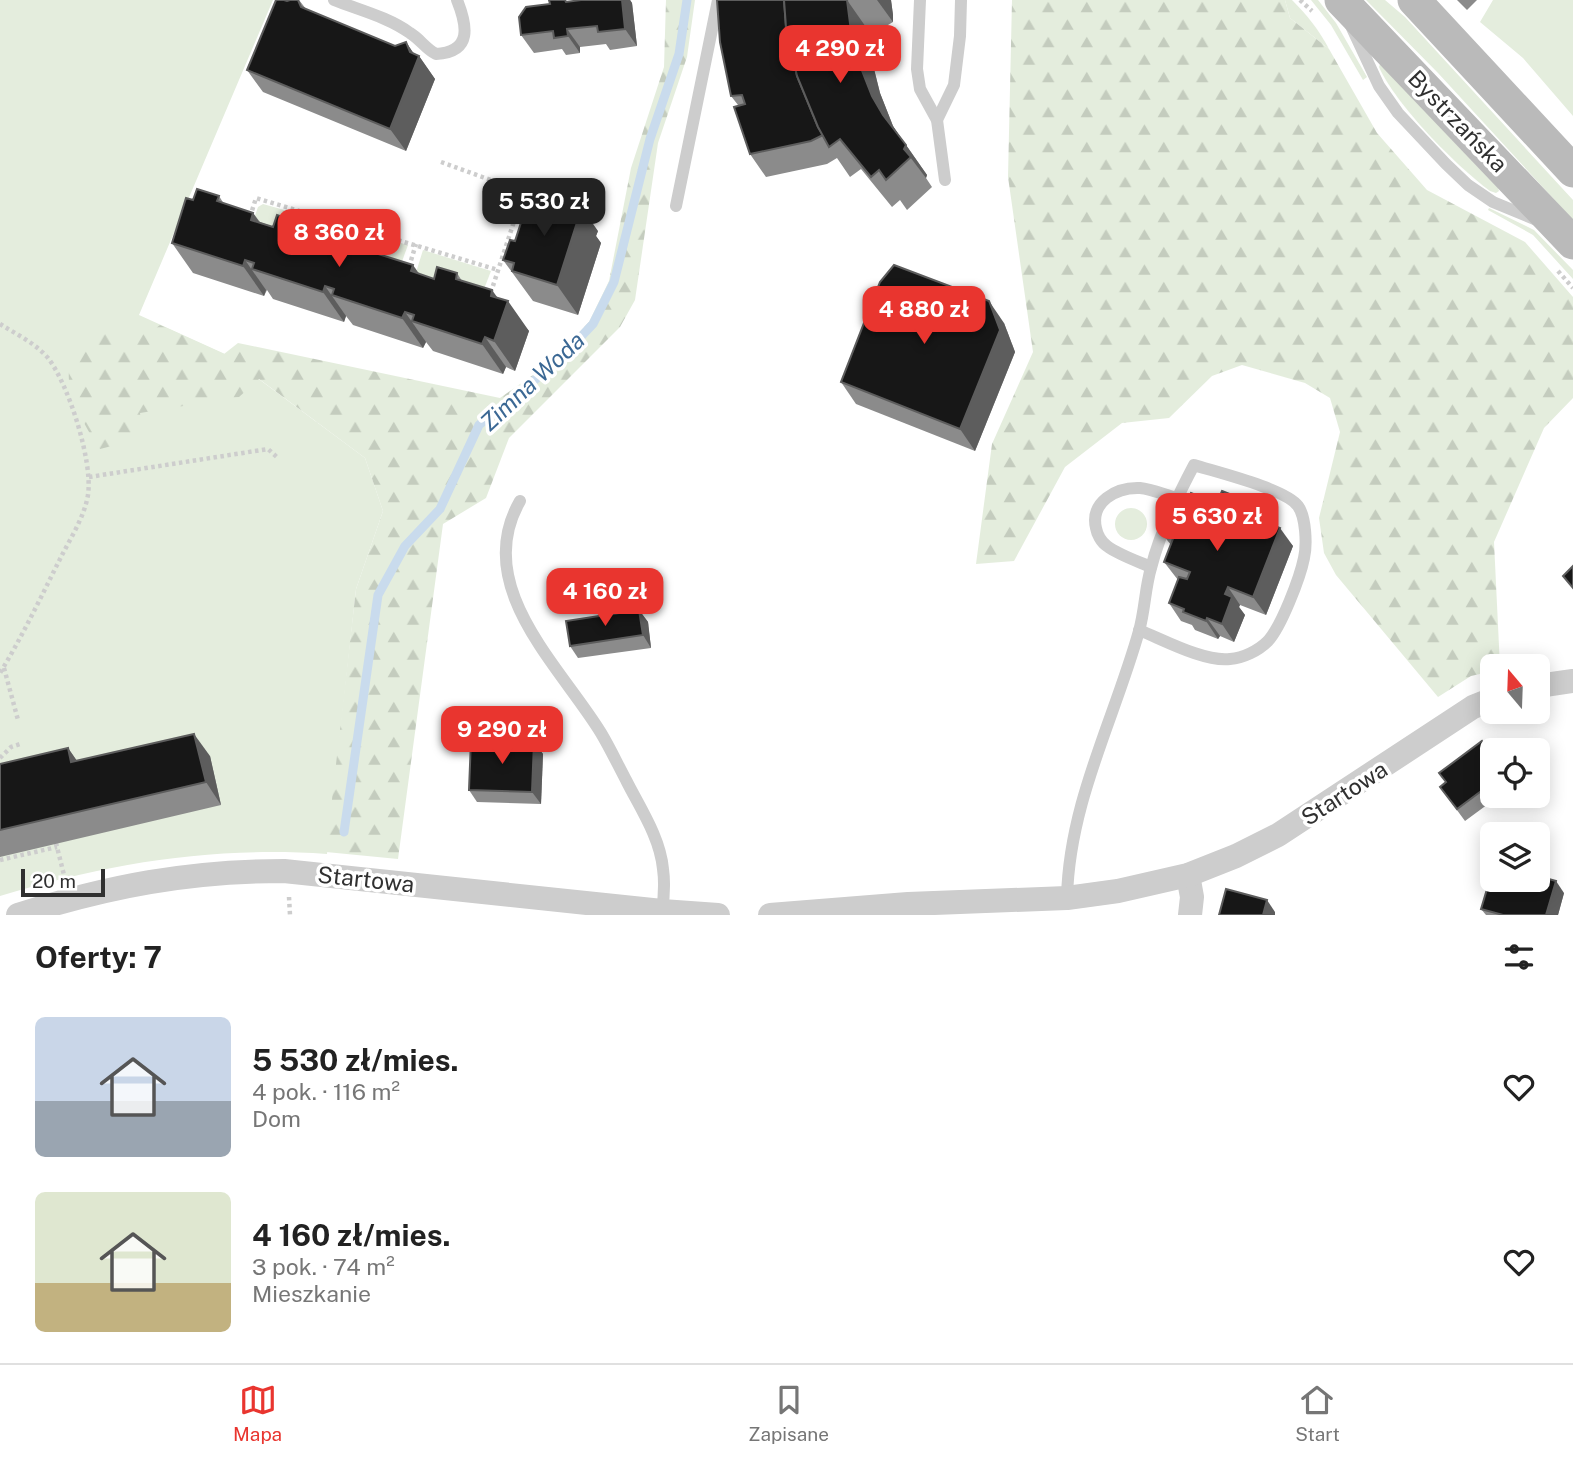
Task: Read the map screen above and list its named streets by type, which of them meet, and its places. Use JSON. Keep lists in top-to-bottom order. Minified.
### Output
{"streets":{"main road":["Bystrzańska"],"street":["Startowa"]},"water":["Zimna Woda"],"scale_bar":"20 m","north":"top","page":{"price":["4 290 zł","5 530 zł","8 360 zł","4 880 zł","5 630 zł","4 160 zł","9 290 zł"],"scale":"20 m","heading":"Oferty: 7","list":[{"name":"5 530 zł/mies.","note":"4 pok. · 116 m² · Dom"},{"name":"4 160 zł/mies.","note":"3 pok. · 74 m² · Mieszkanie"}],"tabs":["Mapa","Zapisane","Start"]}}
